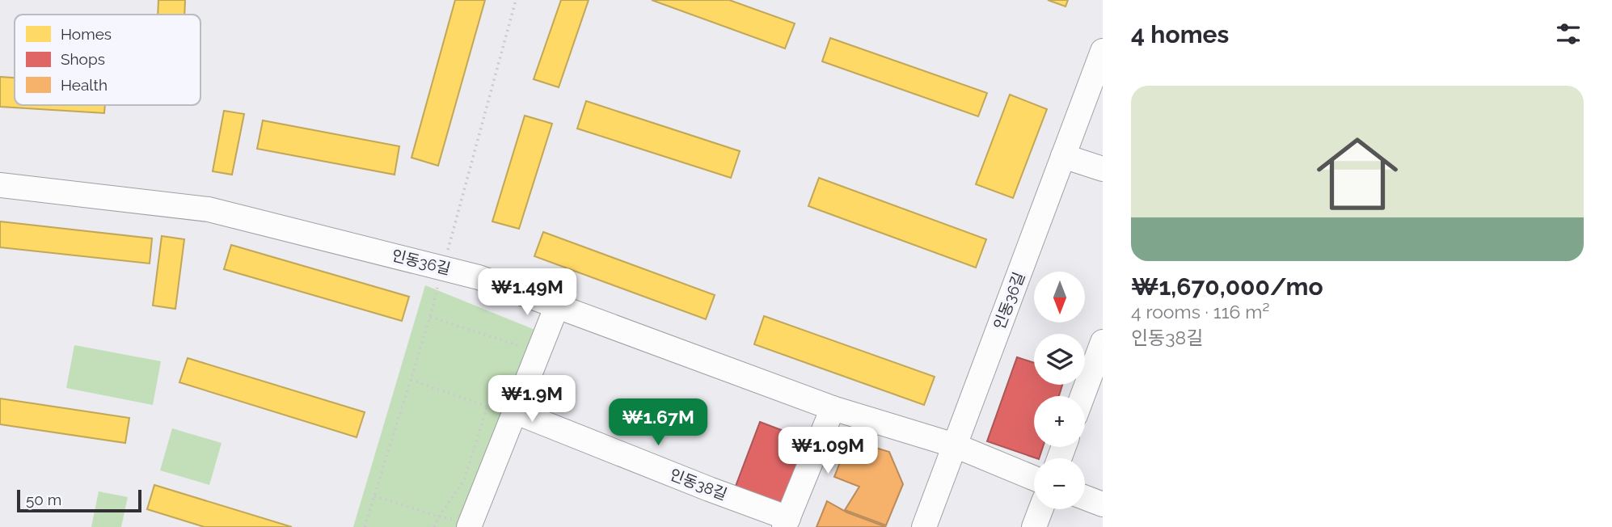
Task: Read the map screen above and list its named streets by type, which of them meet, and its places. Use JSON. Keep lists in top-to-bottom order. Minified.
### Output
{"streets":{"street":["인동36길","인동38길"]},"crossings":[["인동36길","인동38길"]],"legend":["Homes","Shops","Health"],"scale_bar":"50 m","north":"bottom","page":{"heading":"4 homes","list":[{"name":"₩1,670,000/mo","note":"4 rooms · 116 m² · 인동38길"}],"price":["₩1.49M","₩1.9M","₩1.67M","₩1.09M"],"map_buttons":["+","−"],"scale":"50 m"}}
